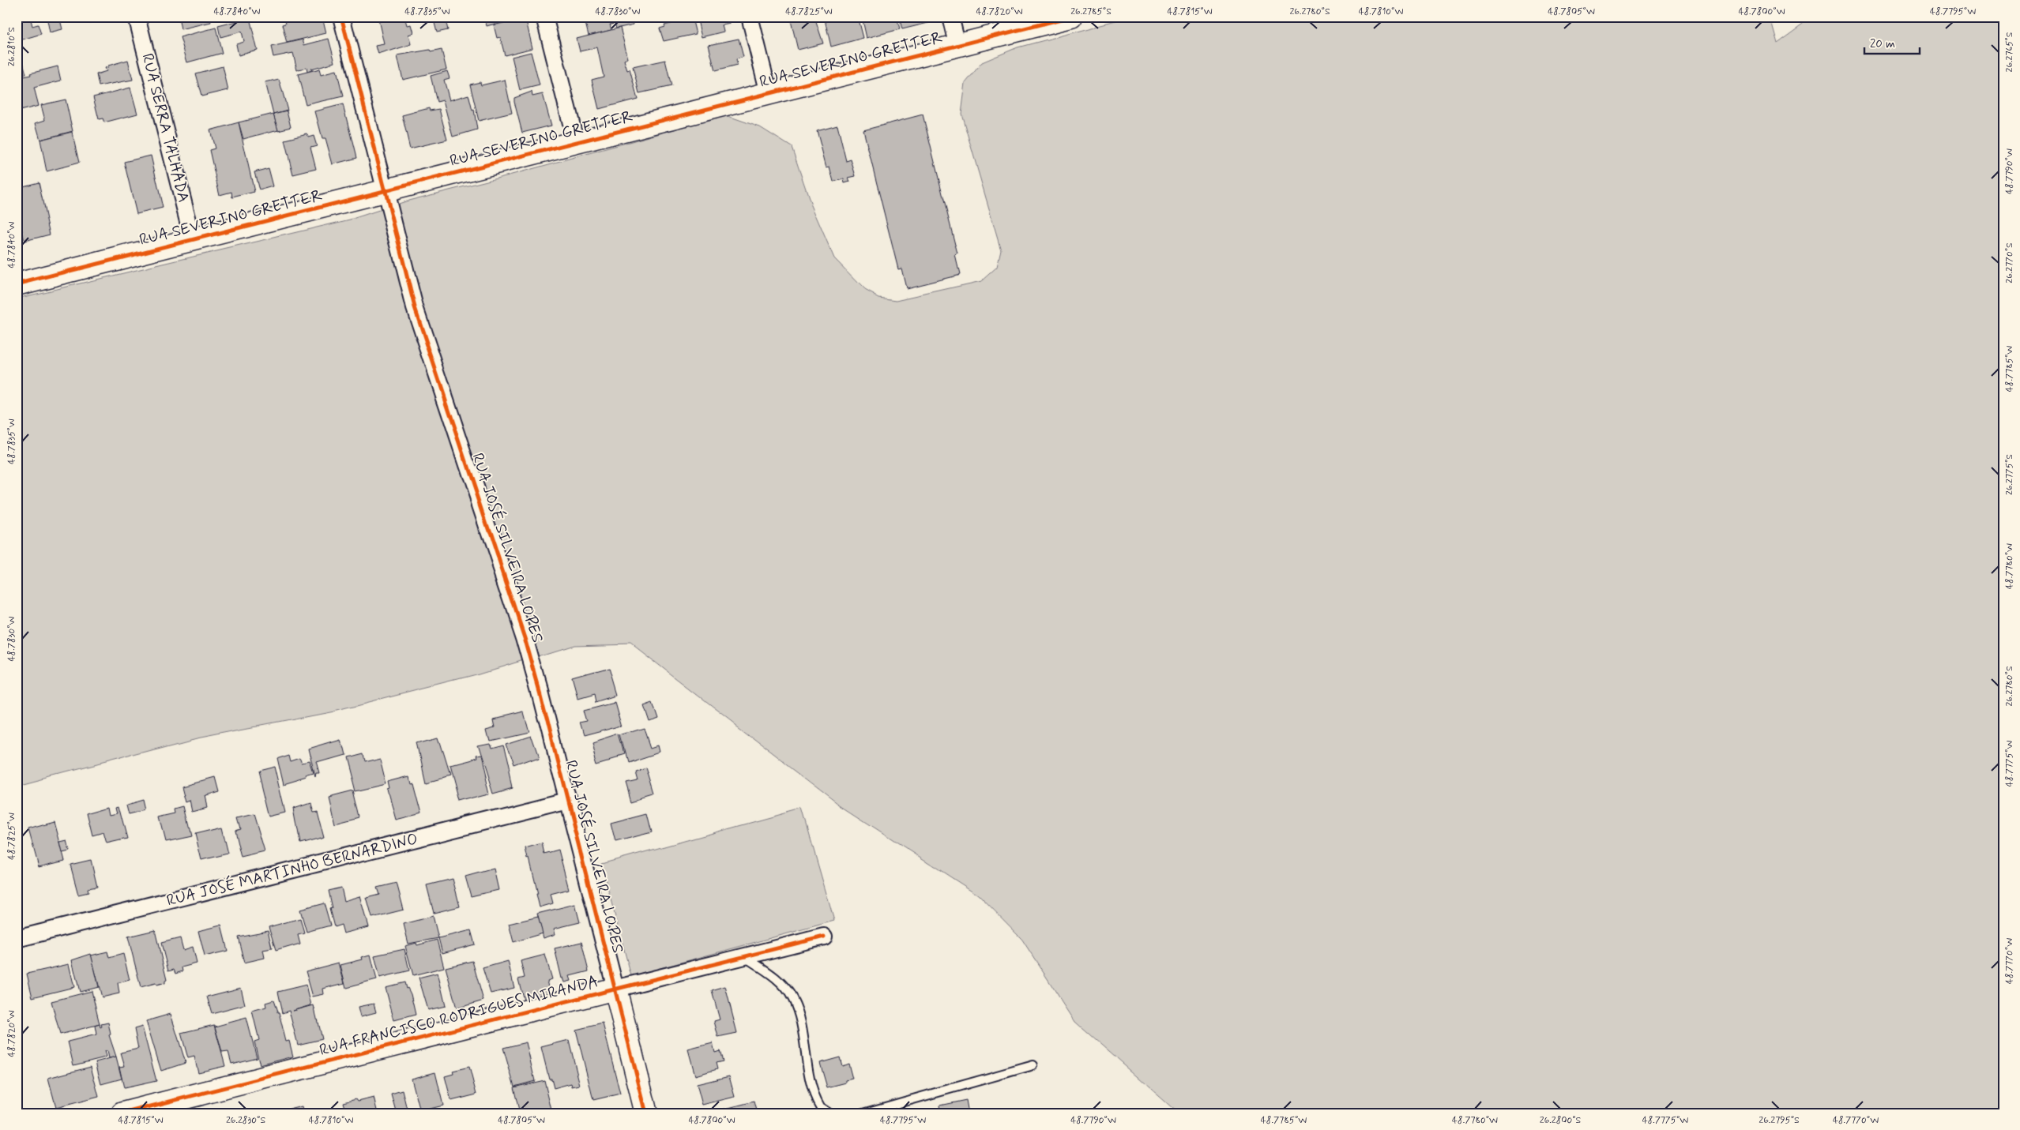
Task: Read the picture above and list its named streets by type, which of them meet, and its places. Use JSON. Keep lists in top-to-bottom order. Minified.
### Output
{"streets":{"street":["RUA SEVERINO GRETTER","RUA SERRA TALHADA","RUA JOSÉ SILVEIRA LOPES","RUA JOSÉ MARTINHO BERNARDINO","RUA FRANCISCO RODRIGUES MIRANDA"]},"crossings":[["RUA SEVERINO GRETTER","RUA SERRA TALHADA"],["RUA SEVERINO GRETTER","RUA JOSÉ SILVEIRA LOPES"],["RUA JOSÉ SILVEIRA LOPES","RUA JOSÉ MARTINHO BERNARDINO"],["RUA JOSÉ SILVEIRA LOPES","RUA FRANCISCO RODRIGUES MIRANDA"]],"scale_bar":"20 m","coordinates":["48.7840°W","48.7835°W","48.7830°W","48.7825°W","48.7820°W","26.2785°S","48.7815°W","26.2780°S","48.7810°W","48.7805°W","48.7800°W","48.7795°W","26.2810°S","26.2765°S","48.7790°W","26.2770°S","48.7785°W","26.2775°S","48.7780°W","48.7775°W","48.7770°W","26.2830°S","26.2800°S","26.2795°S"]}
